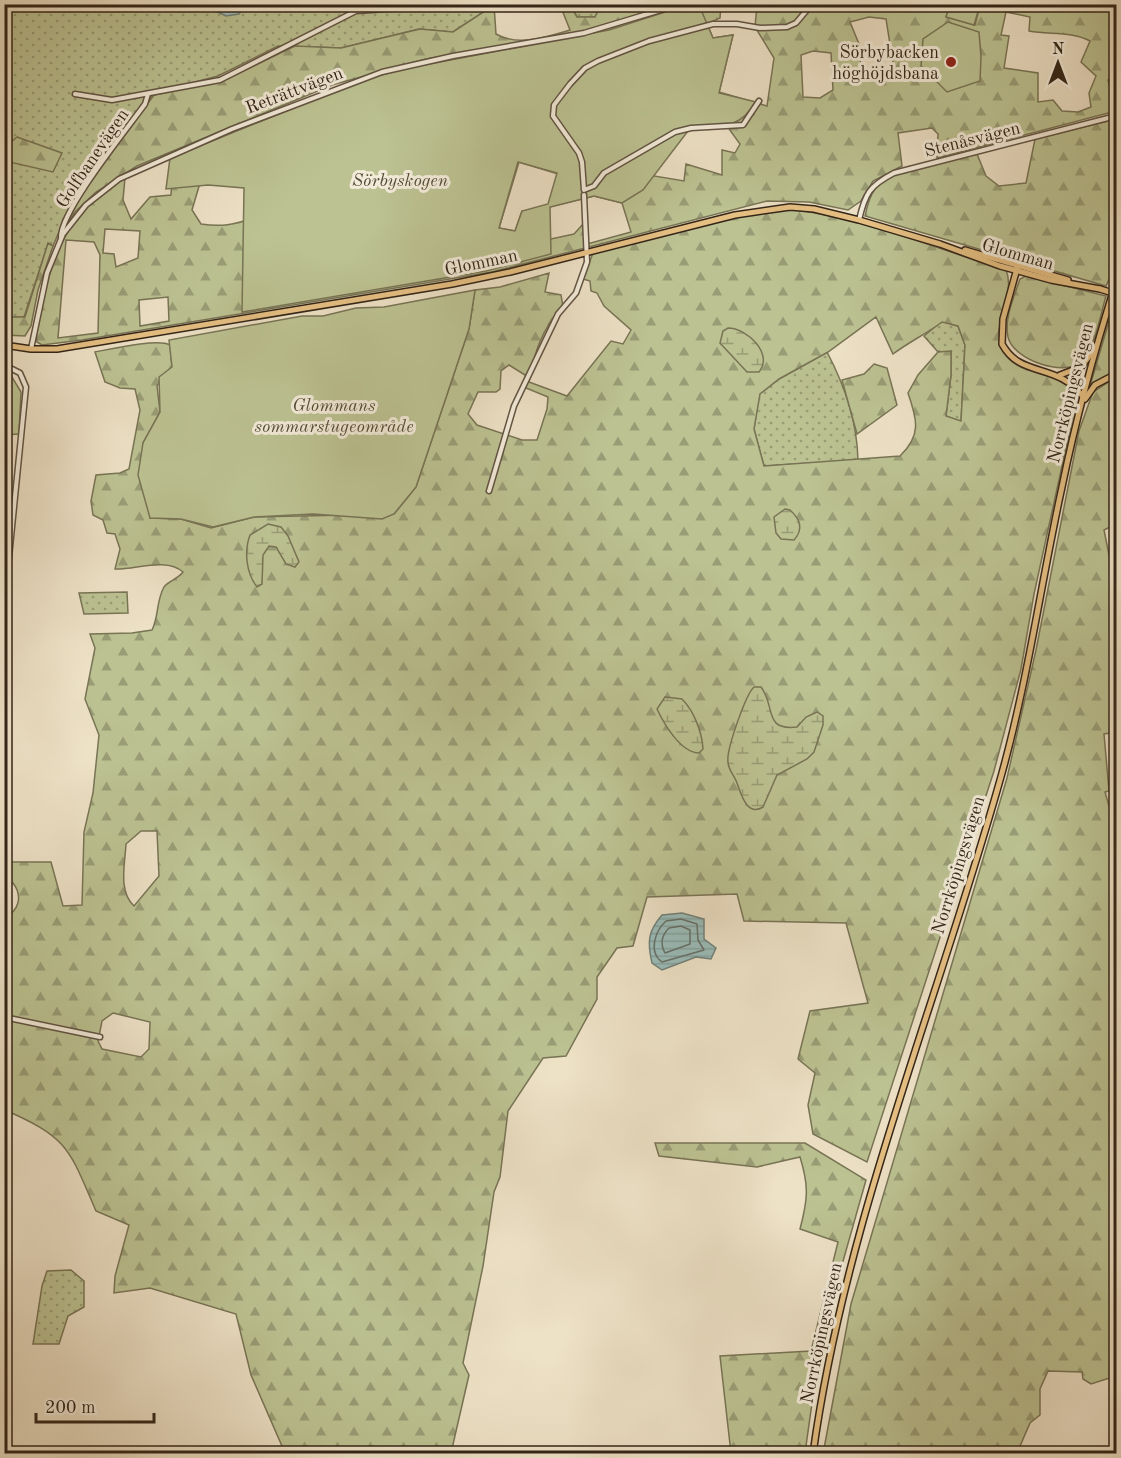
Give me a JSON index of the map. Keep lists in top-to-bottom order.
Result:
{
  "streets": {
    "main road": ["Glomman", "Norrköpingsvägen"],
    "street": ["Reträttvägen", "Stenåsvägen", "Golfbanevägen"]
  },
  "crossings": [
    ["Reträttvägen", "Golfbanevägen"],
    ["Reträttvägen", "Glomman"],
    ["Stenåsvägen", "Glomman"]
  ],
  "parks": ["Sörbyskogen", "Glommans sommarstugeområde"],
  "places": ["Sörbybacken höghöjdsbana"],
  "scale_bar": "200 m",
  "north": "top"
}
